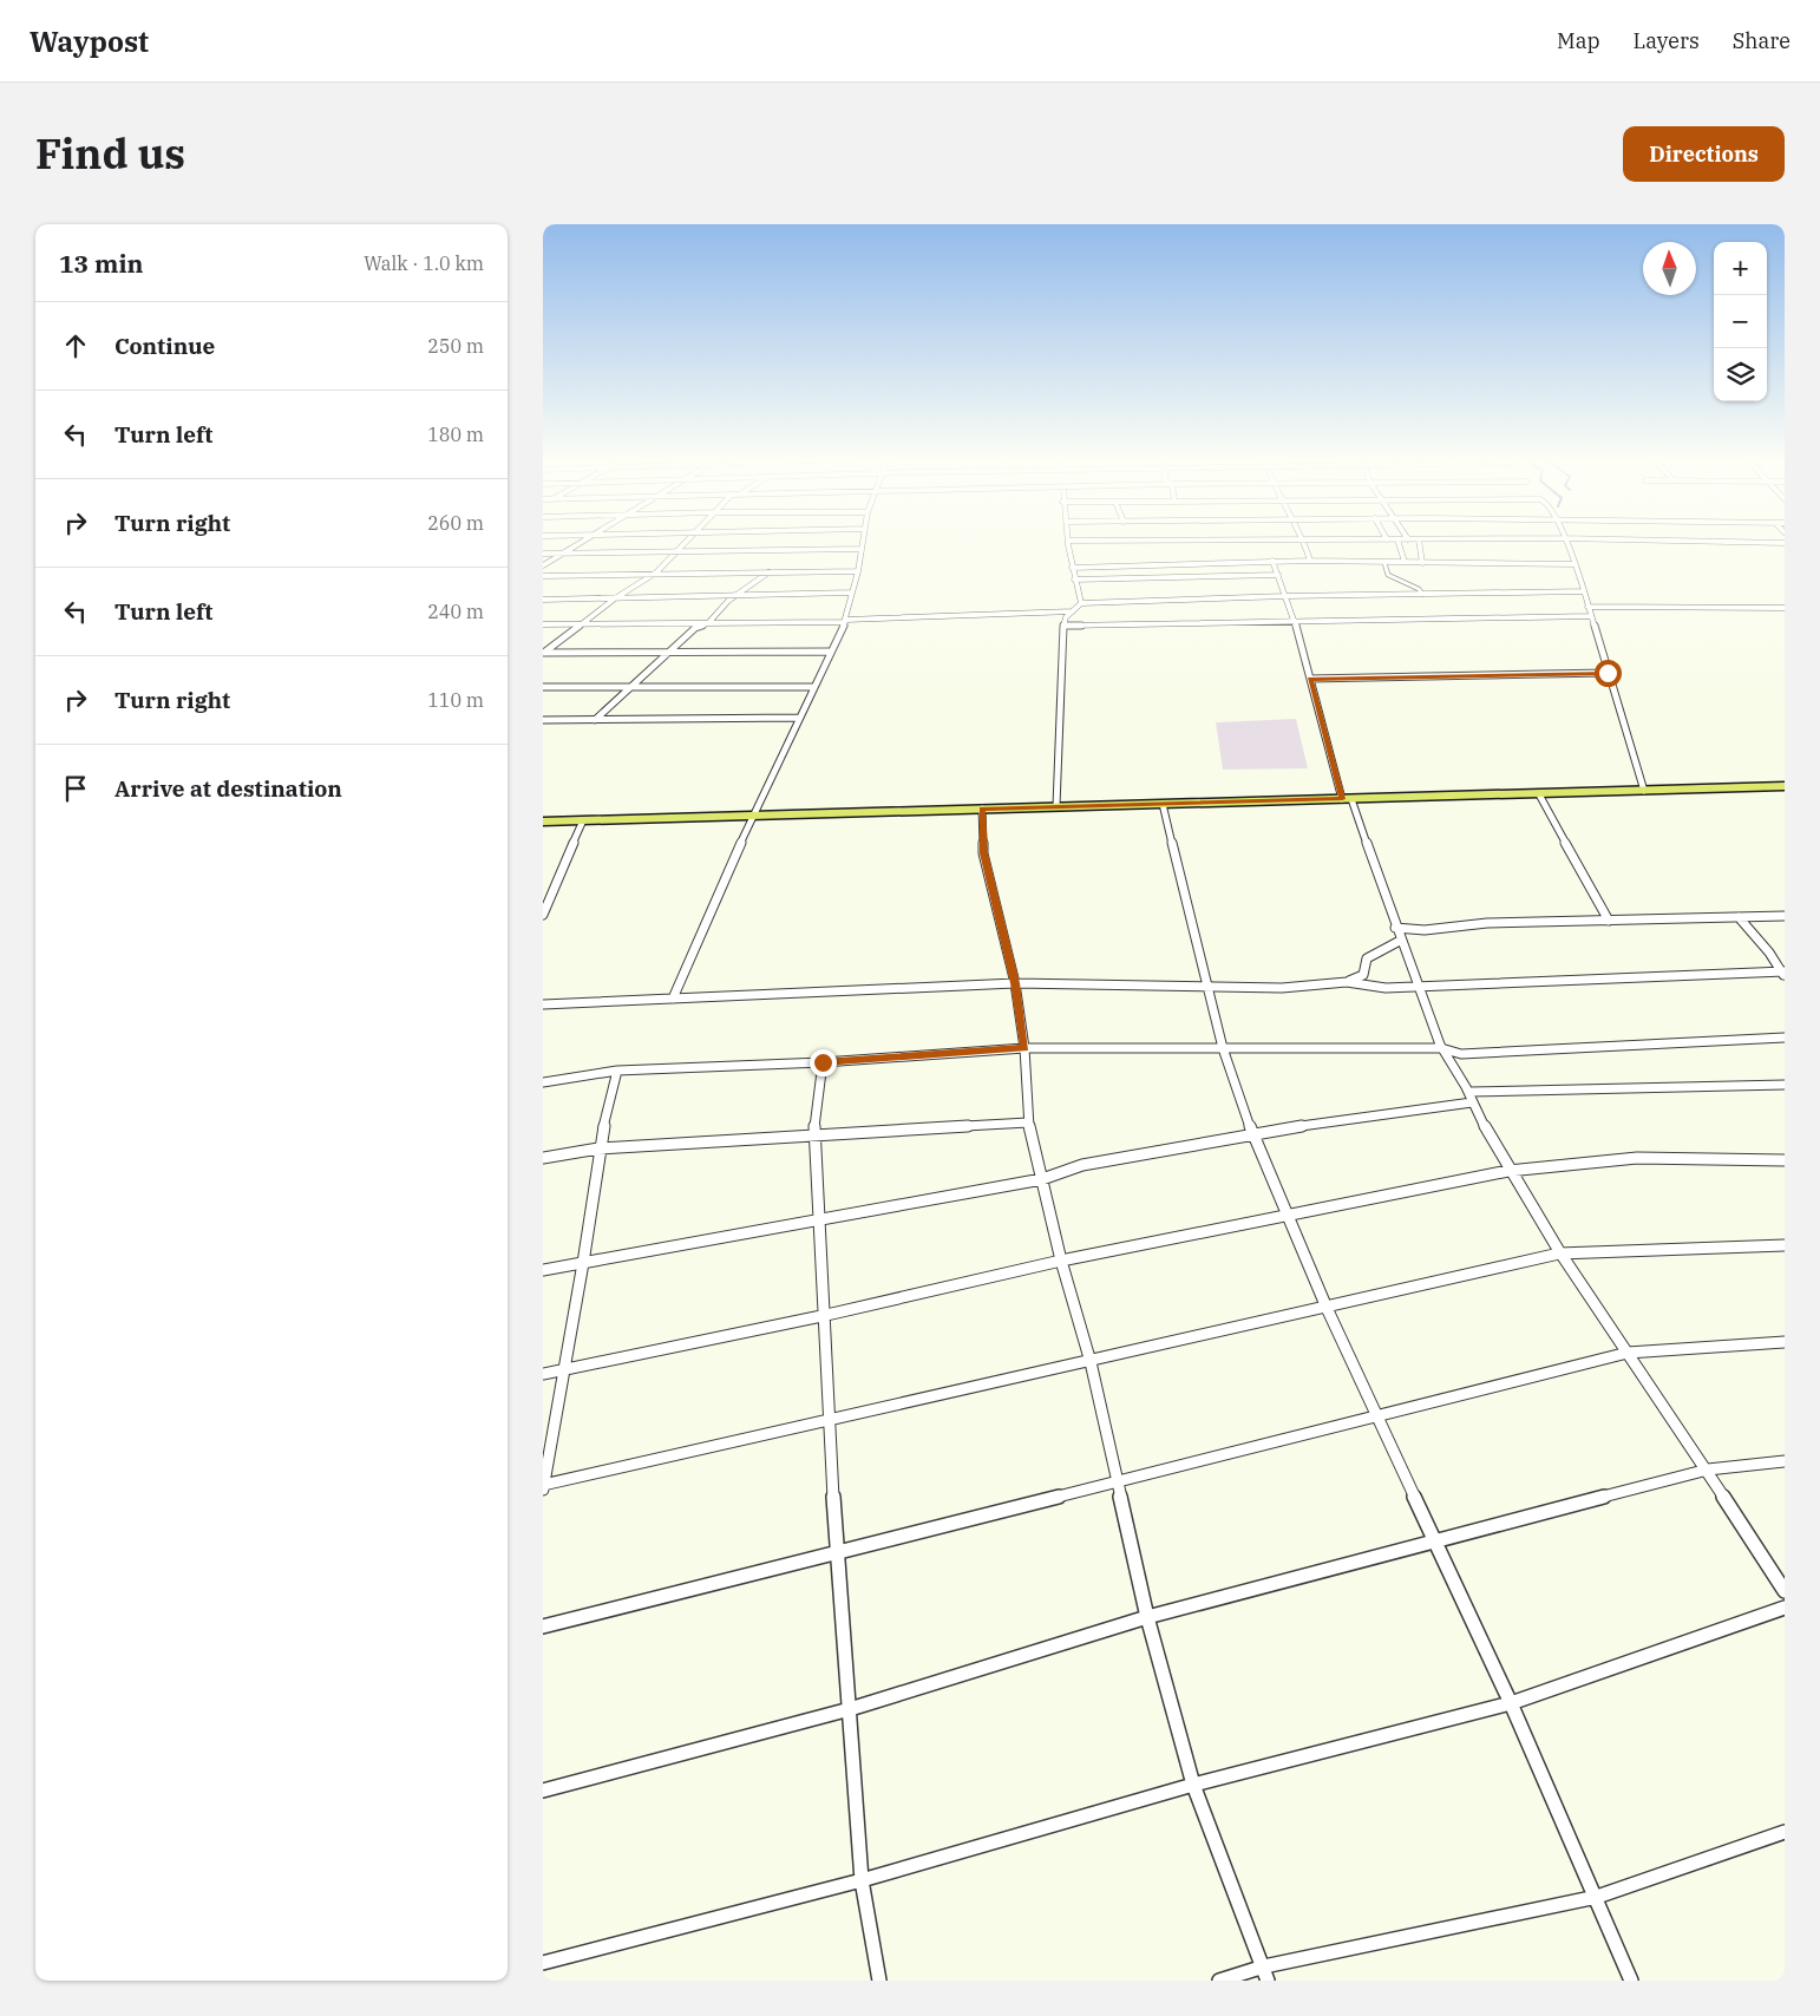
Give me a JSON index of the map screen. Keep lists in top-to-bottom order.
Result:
{
  "north": "top",
  "page": {
    "header": "Waypost",
    "nav": ["Map", "Layers", "Share"],
    "title": "Find us",
    "buttons": "Directions",
    "heading": ["13 min", "Walk · 1.0 km"],
    "map_buttons": ["+", "−"],
    "list": [
      ["Continue", "250 m"],
      ["Turn left", "180 m"],
      ["Turn right", "260 m"],
      ["Turn left", "240 m"],
      ["Turn right", "110 m"],
      "Arrive at destination"
    ]
  }
}
